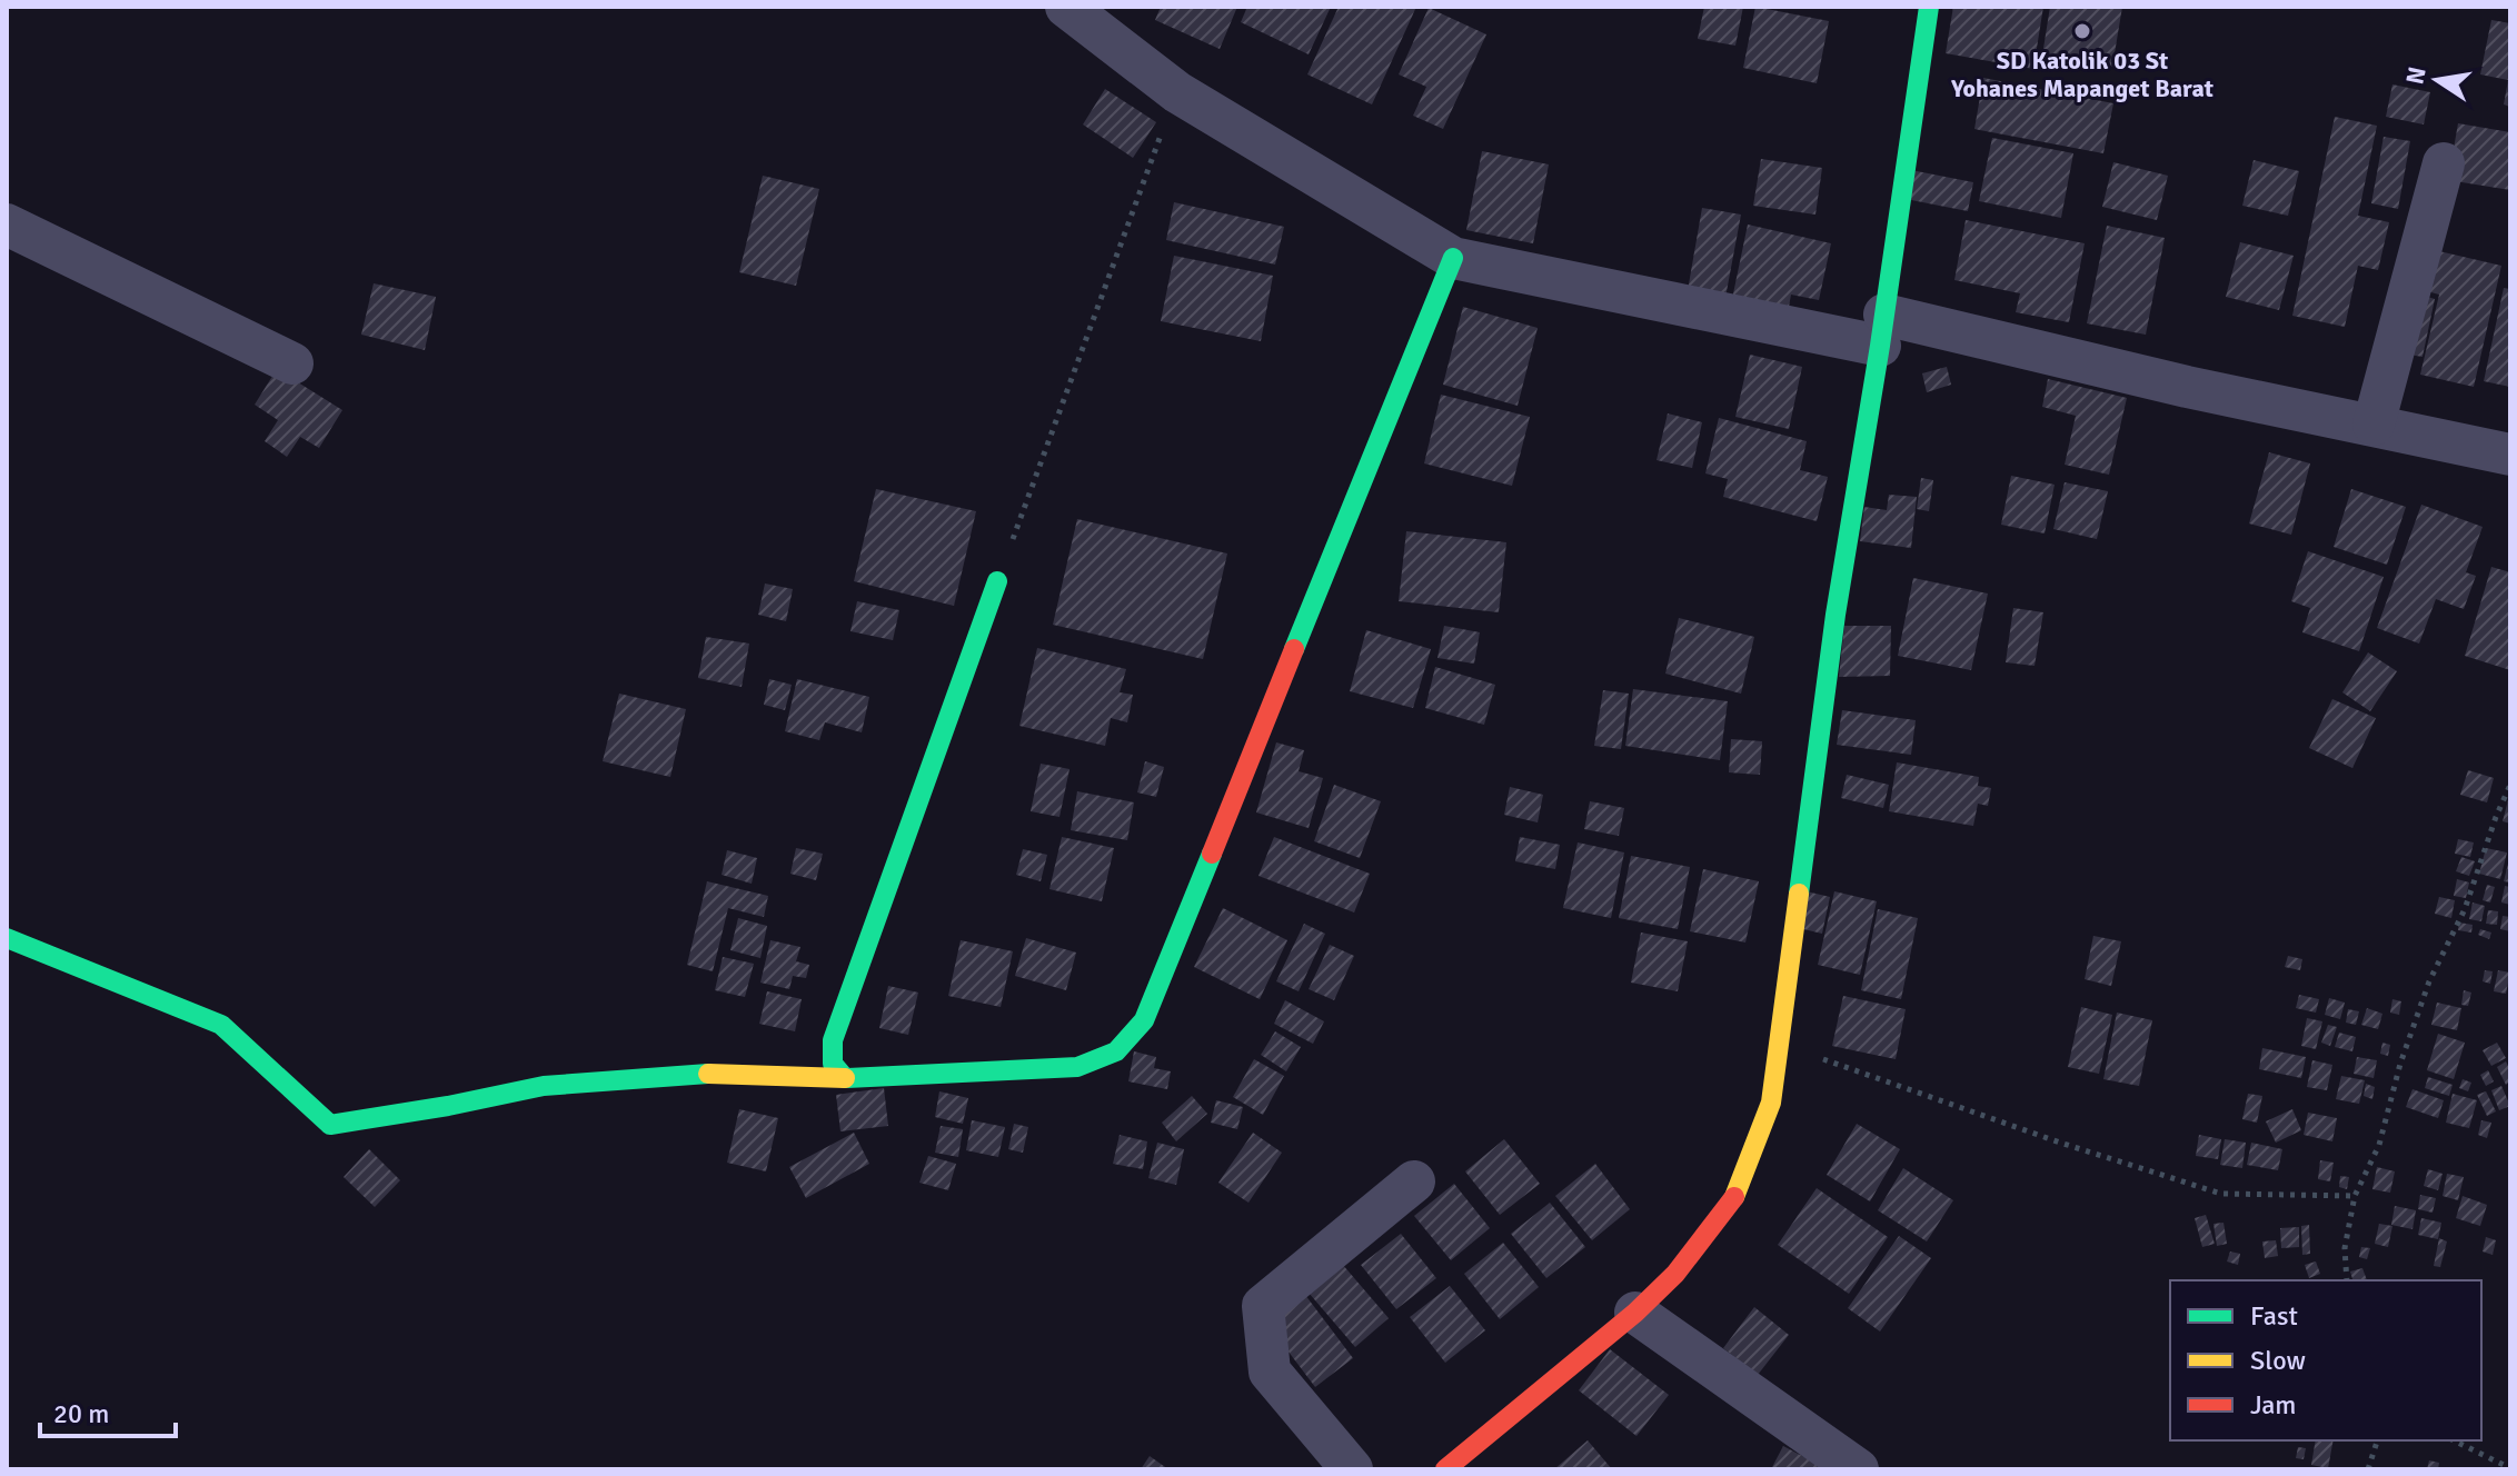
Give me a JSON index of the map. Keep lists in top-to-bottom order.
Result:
{
  "places": ["SD Katolik 03 St Yohanes Mapanget Barat"],
  "legend": ["Fast", "Slow", "Jam"],
  "scale_bar": "20 m",
  "north": "left"
}
